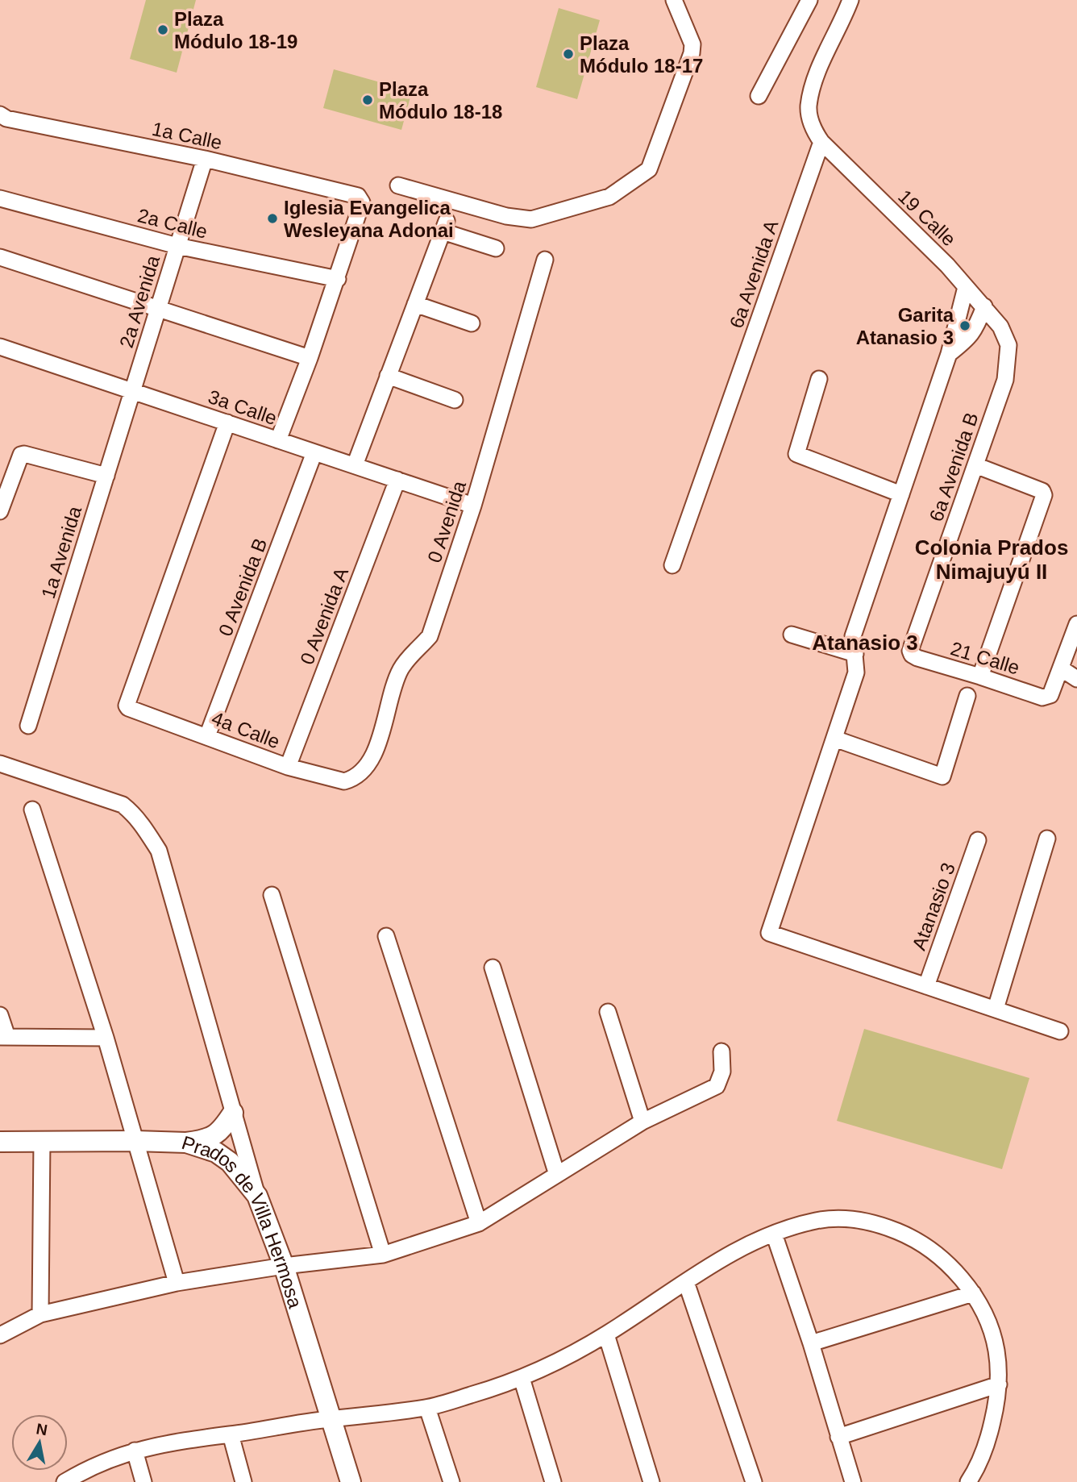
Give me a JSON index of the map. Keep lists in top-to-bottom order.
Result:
{
  "streets": {
    "main road": ["Prados de Villa Hermosa"],
    "street": [
      "1a Calle",
      "19 Calle",
      "2a Calle",
      "6a Avenida A",
      "2a Avenida",
      "3a Calle",
      "6a Avenida B",
      "0 Avenida",
      "1a Avenida",
      "0 Avenida B",
      "0 Avenida A",
      "21 Calle",
      "4a Calle",
      "Atanasio 3"
    ]
  },
  "crossings": [
    ["1a Calle", "2a Calle"],
    ["1a Calle", "2a Avenida"],
    ["19 Calle", "6a Avenida A"],
    ["19 Calle", "6a Avenida B"],
    ["2a Calle", "2a Avenida"],
    ["2a Avenida", "3a Calle"],
    ["2a Avenida", "1a Avenida"],
    ["3a Calle", "0 Avenida"],
    ["3a Calle", "1a Avenida"],
    ["3a Calle", "0 Avenida B"],
    ["3a Calle", "0 Avenida A"],
    ["3a Calle", "4a Calle"],
    ["6a Avenida B", "21 Calle"],
    ["0 Avenida", "4a Calle"],
    ["0 Avenida B", "4a Calle"],
    ["0 Avenida A", "4a Calle"]
  ],
  "districts": ["Colonia Prados Nimajuyú II", "Atanasio 3"],
  "places": [
    "Plaza Módulo 18-19",
    "Plaza Módulo 18-17",
    "Plaza Módulo 18-18",
    "Iglesia Evangelica Wesleyana Adonai",
    "Garita Atanasio 3"
  ],
  "north": "top"
}
